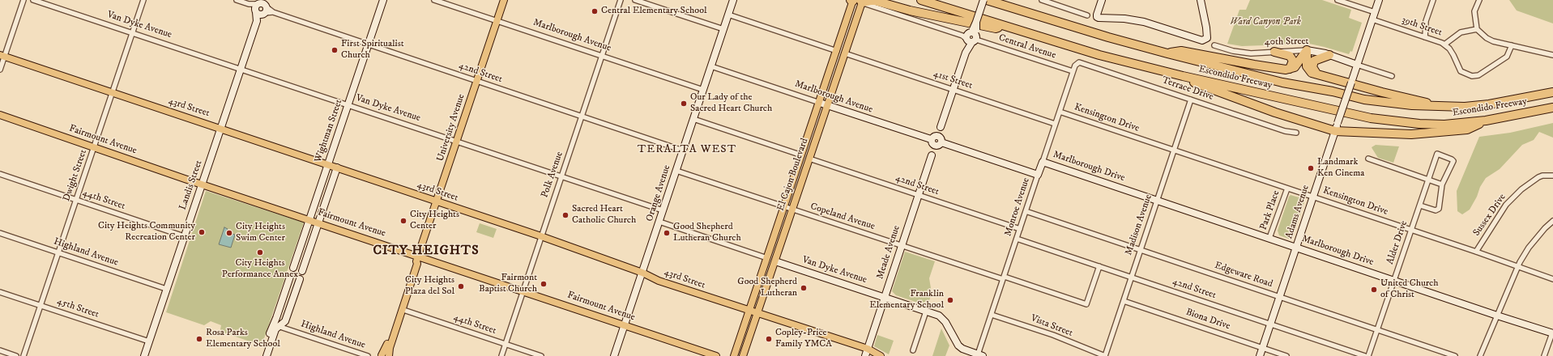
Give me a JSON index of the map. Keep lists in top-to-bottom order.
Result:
{
  "streets": {
    "highway": ["Escondido Freeway"],
    "main road": [
      "Van Dyke Avenue",
      "Marlborough Avenue",
      "40th Street",
      "43rd Street",
      "University Avenue",
      "Wightman Street",
      "Fairmount Avenue",
      "Marlborough Drive",
      "El Cajon Boulevard",
      "Landis Street",
      "Orange Avenue",
      "Monroe Avenue",
      "Adams Avenue",
      "Meade Avenue"
    ],
    "street": [
      "39th Street",
      "Central Avenue",
      "42nd Street",
      "41st Street",
      "Terrace Drive",
      "Kensington Drive",
      "Polk Avenue",
      "Dwight Street",
      "44th Street",
      "Park Place",
      "Sussex Drive",
      "Copeland Avenue",
      "Madison Avenue",
      "Alder Drive",
      "Highland Avenue",
      "Edgeware Road",
      "45th Street",
      "Biona Drive",
      "Vista Street"
    ]
  },
  "crossings": [
    ["Van Dyke Avenue", "University Avenue"],
    ["Van Dyke Avenue", "Wightman Street"],
    ["Van Dyke Avenue", "Polk Avenue"],
    ["Van Dyke Avenue", "El Cajon Boulevard"],
    ["Van Dyke Avenue", "Dwight Street"],
    ["Van Dyke Avenue", "Landis Street"],
    ["Van Dyke Avenue", "Orange Avenue"],
    ["Van Dyke Avenue", "Monroe Avenue"],
    ["Van Dyke Avenue", "Meade Avenue"],
    ["39th Street", "Adams Avenue"],
    ["Marlborough Avenue", "University Avenue"],
    ["Marlborough Avenue", "Polk Avenue"],
    ["Marlborough Avenue", "El Cajon Boulevard"],
    ["Marlborough Avenue", "Orange Avenue"],
    ["Marlborough Avenue", "Monroe Avenue"],
    ["Marlborough Avenue", "Meade Avenue"],
    ["40th Street", "Adams Avenue"],
    ["Central Avenue", "El Cajon Boulevard"],
    ["Central Avenue", "Monroe Avenue"],
    ["Central Avenue", "Meade Avenue"],
    ["42nd Street", "University Avenue"],
    ["42nd Street", "Wightman Street"],
    ["42nd Street", "Polk Avenue"],
    ["42nd Street", "El Cajon Boulevard"],
    ["42nd Street", "Landis Street"],
    ["42nd Street", "Orange Avenue"],
    ["42nd Street", "Monroe Avenue"],
    ["42nd Street", "Adams Avenue"],
    ["42nd Street", "Copeland Avenue"],
    ["42nd Street", "Madison Avenue"],
    ["42nd Street", "Meade Avenue"],
    ["41st Street", "El Cajon Boulevard"],
    ["41st Street", "Monroe Avenue"],
    ["41st Street", "Meade Avenue"],
    ["Terrace Drive", "Monroe Avenue"],
    ["Terrace Drive", "Madison Avenue"],
    ["43rd Street", "University Avenue"],
    ["43rd Street", "Wightman Street"],
    ["43rd Street", "Polk Avenue"],
    ["43rd Street", "El Cajon Boulevard"],
    ["43rd Street", "Dwight Street"],
    ["43rd Street", "Landis Street"],
    ["43rd Street", "Orange Avenue"],
    ["43rd Street", "Meade Avenue"],
    ["Kensington Drive", "Monroe Avenue"],
    ["Kensington Drive", "Park Place"],
    ["Kensington Drive", "Adams Avenue"],
    ["Kensington Drive", "Sussex Drive"],
    ["Kensington Drive", "Madison Avenue"],
    ["Kensington Drive", "Alder Drive"],
    ["University Avenue", "Fairmount Avenue"],
    ["University Avenue", "44th Street"],
    ["Wightman Street", "Fairmount Avenue"],
    ["Wightman Street", "Highland Avenue"],
    ["Fairmount Avenue", "Polk Avenue"],
    ["Fairmount Avenue", "Dwight Street"],
    ["Fairmount Avenue", "Landis Street"],
    ["Fairmount Avenue", "Orange Avenue"],
    ["Marlborough Drive", "Monroe Avenue"],
    ["Marlborough Drive", "Park Place"],
    ["Marlborough Drive", "Adams Avenue"],
    ["Marlborough Drive", "Madison Avenue"],
    ["Marlborough Drive", "Alder Drive"],
    ["Polk Avenue", "44th Street"],
    ["El Cajon Boulevard", "Copeland Avenue"],
    ["Dwight Street", "44th Street"],
    ["Dwight Street", "Highland Avenue"],
    ["Dwight Street", "45th Street"],
    ["Landis Street", "44th Street"],
    ["Landis Street", "Highland Avenue"],
    ["Landis Street", "45th Street"],
    ["Orange Avenue", "Copeland Avenue"],
    ["Monroe Avenue", "Copeland Avenue"],
    ["Monroe Avenue", "Edgeware Road"],
    ["Monroe Avenue", "Vista Street"],
    ["Adams Avenue", "Edgeware Road"],
    ["Adams Avenue", "Biona Drive"],
    ["Copeland Avenue", "Meade Avenue"],
    ["Madison Avenue", "Edgeware Road"],
    ["Madison Avenue", "Biona Drive"],
    ["Madison Avenue", "Vista Street"],
    ["Alder Drive", "Edgeware Road"]
  ],
  "districts": ["TERALTA WEST", "CITY HEIGHTS"],
  "parks": ["Ward Canyon Park"],
  "places": [
    "Central Elementary School",
    "First Spiritualist Church",
    "Our Lady of the Sacred Heart Church",
    "Landmark Ken Cinema",
    "Sacred Heart Catholic Church",
    "City Heights Center",
    "City Heights Community Recreation Center",
    "City Heights Swim Center",
    "Good Shepherd Lutheran Church",
    "City Heights Performance Annex",
    "Fairmont Baptist Church",
    "City Heights Plaza del Sol",
    "Good Shepherd Lutheran",
    "United Church of Christ",
    "Franklin Elementary School",
    "Rosa Parks Elementary School",
    "Copley-Price Family YMCA"
  ]
}
